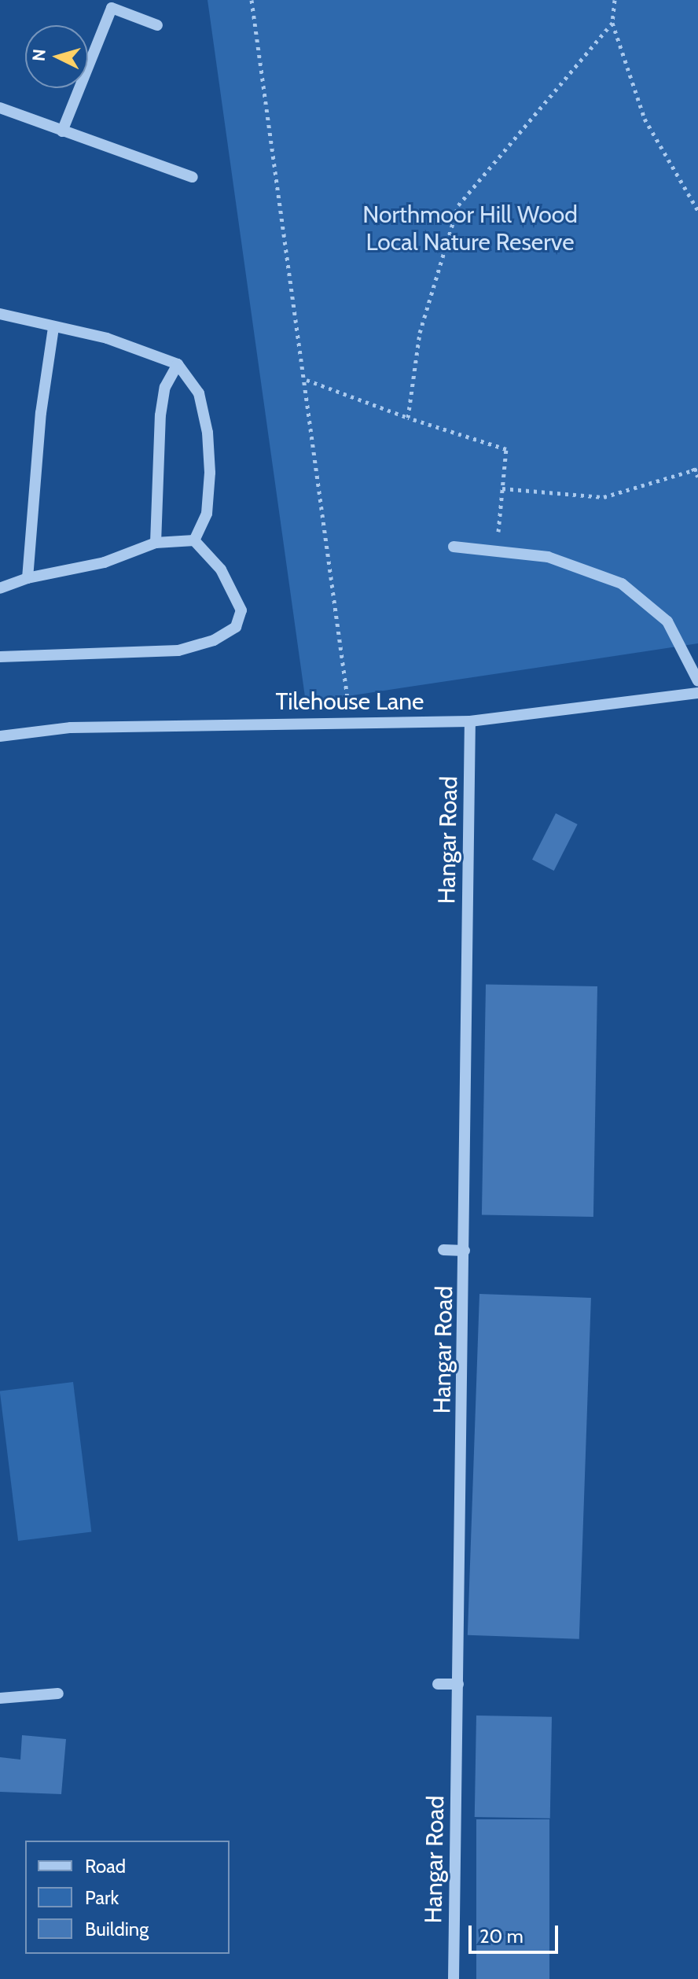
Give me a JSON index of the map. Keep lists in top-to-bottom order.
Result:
{
  "streets": {
    "street": ["Tilehouse Lane", "Hangar Road"]
  },
  "crossings": [
    ["Tilehouse Lane", "Hangar Road"]
  ],
  "parks": ["Northmoor Hill Wood Local Nature Reserve"],
  "legend": ["Road", "Park", "Building"],
  "scale_bar": "20 m",
  "north": "left"
}
